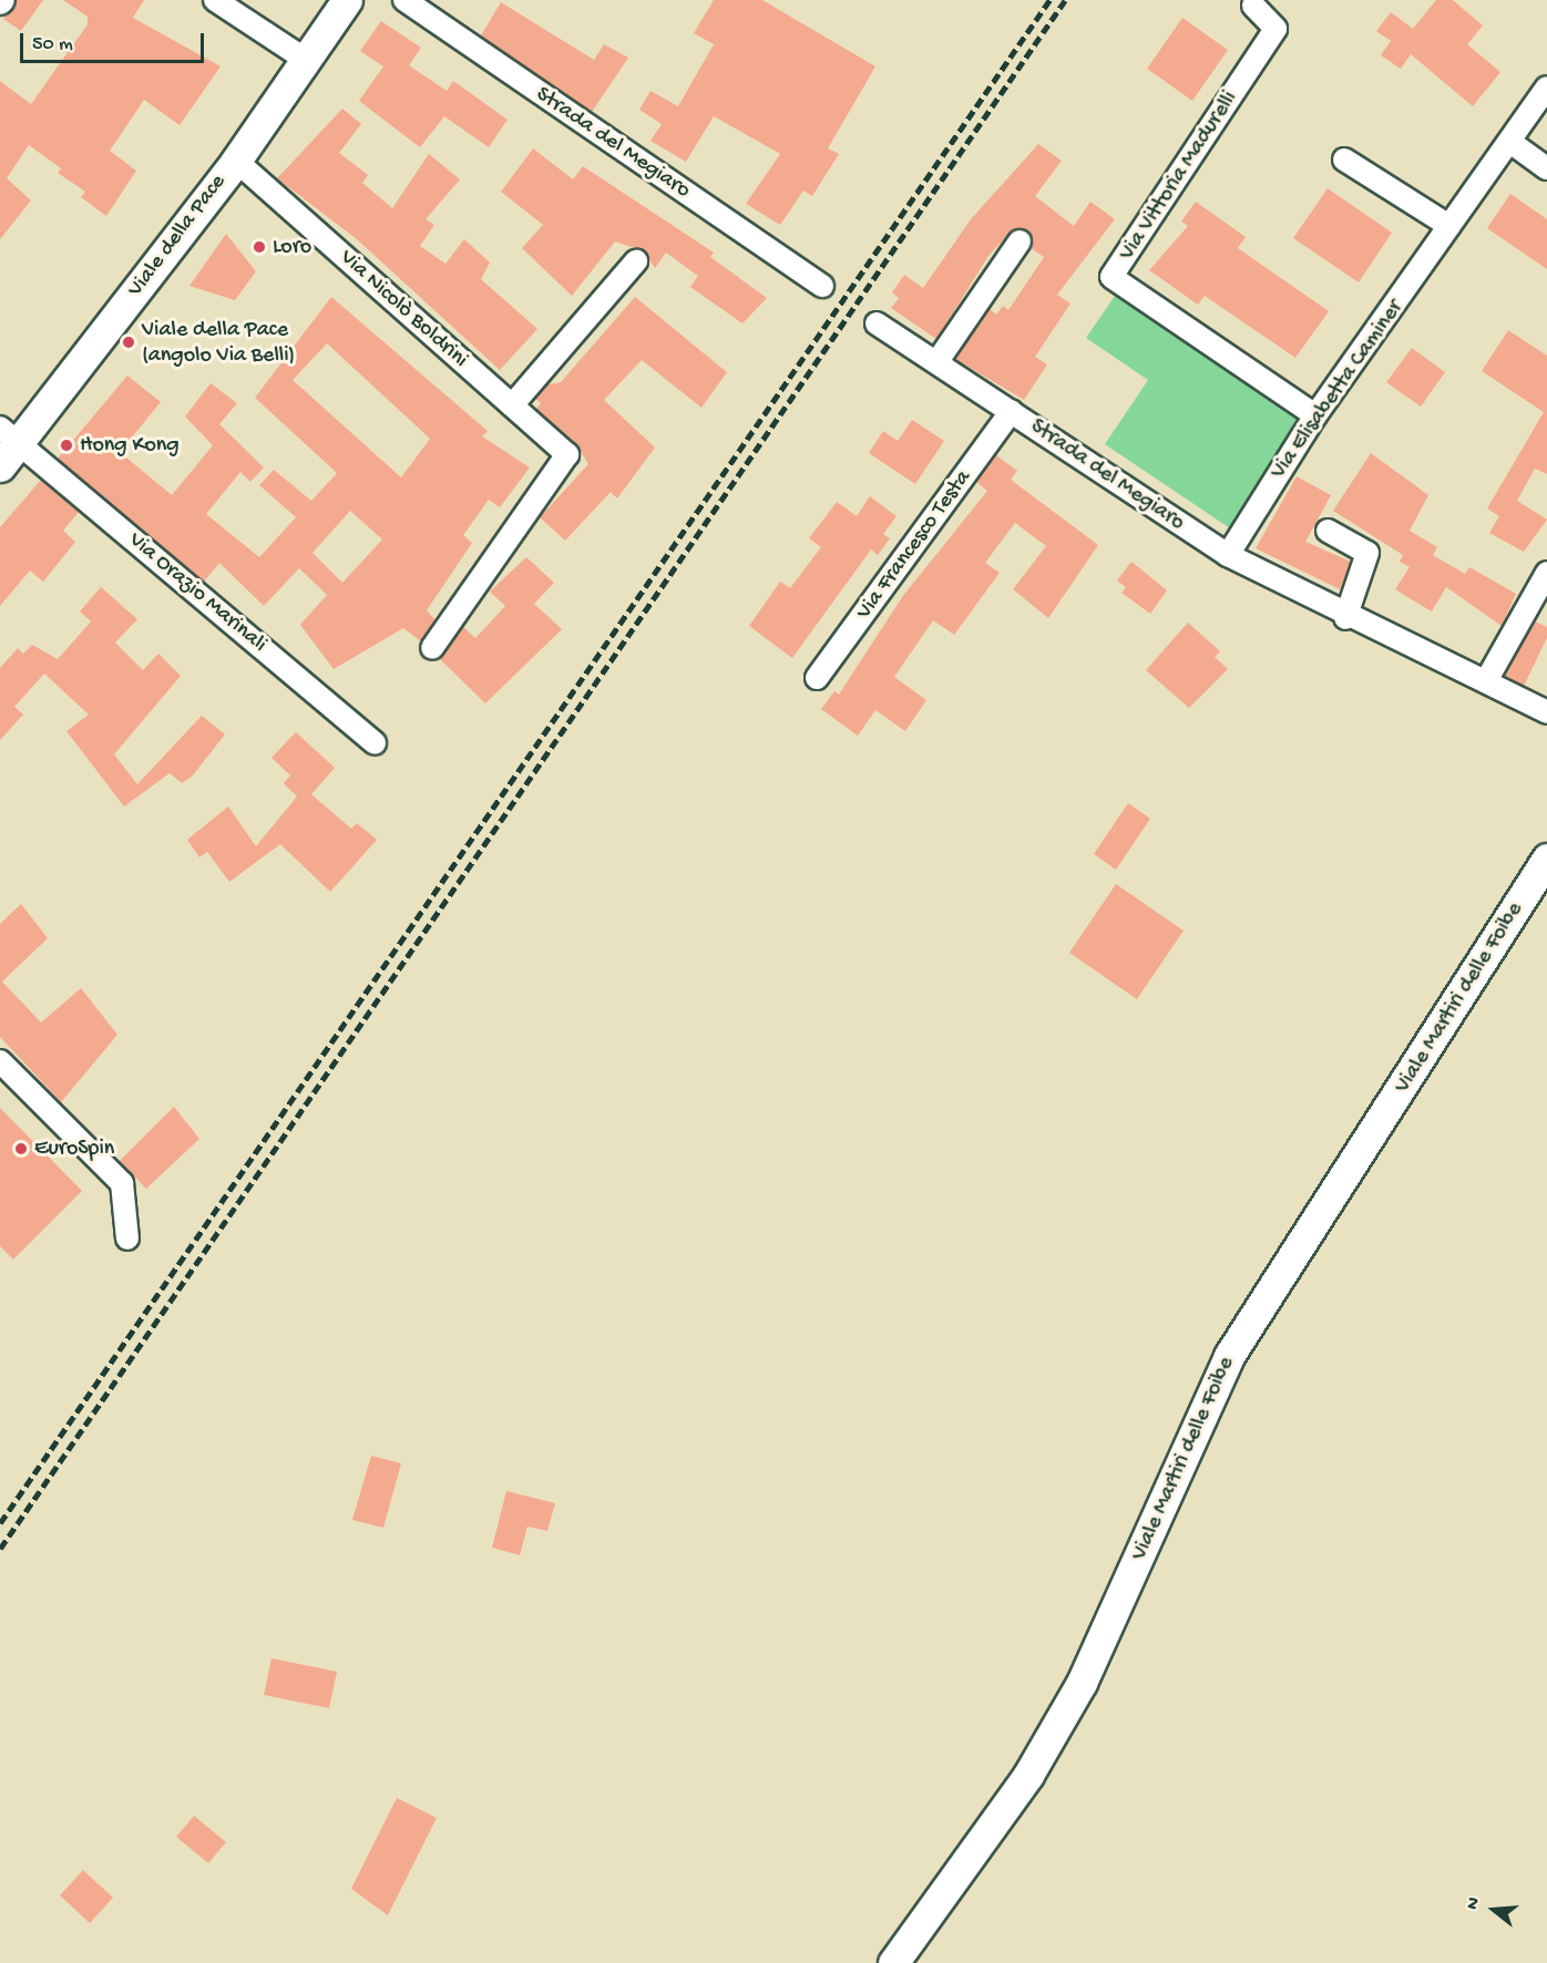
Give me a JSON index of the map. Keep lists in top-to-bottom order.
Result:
{
  "streets": {
    "street": [
      "Strada del Megiaro",
      "Via Vittoria Madurelli",
      "Viale della Pace",
      "Via Nicolò Boldrini",
      "Via Elisabetta Caminer",
      "Via Francesco Testa",
      "Via Orazio Marinali",
      "Viale Martiri delle Foibe"
    ]
  },
  "crossings": [
    ["Strada del Megiaro", "Via Elisabetta Caminer"],
    ["Strada del Megiaro", "Via Francesco Testa"],
    ["Via Vittoria Madurelli", "Via Elisabetta Caminer"],
    ["Viale della Pace", "Via Nicolò Boldrini"],
    ["Viale della Pace", "Via Orazio Marinali"]
  ],
  "places": [
    "Loro",
    "Viale della Pace (angolo Via Belli)",
    "Hong Kong",
    "EuroSpin"
  ],
  "scale_bar": "50 m",
  "north": "left"
}
